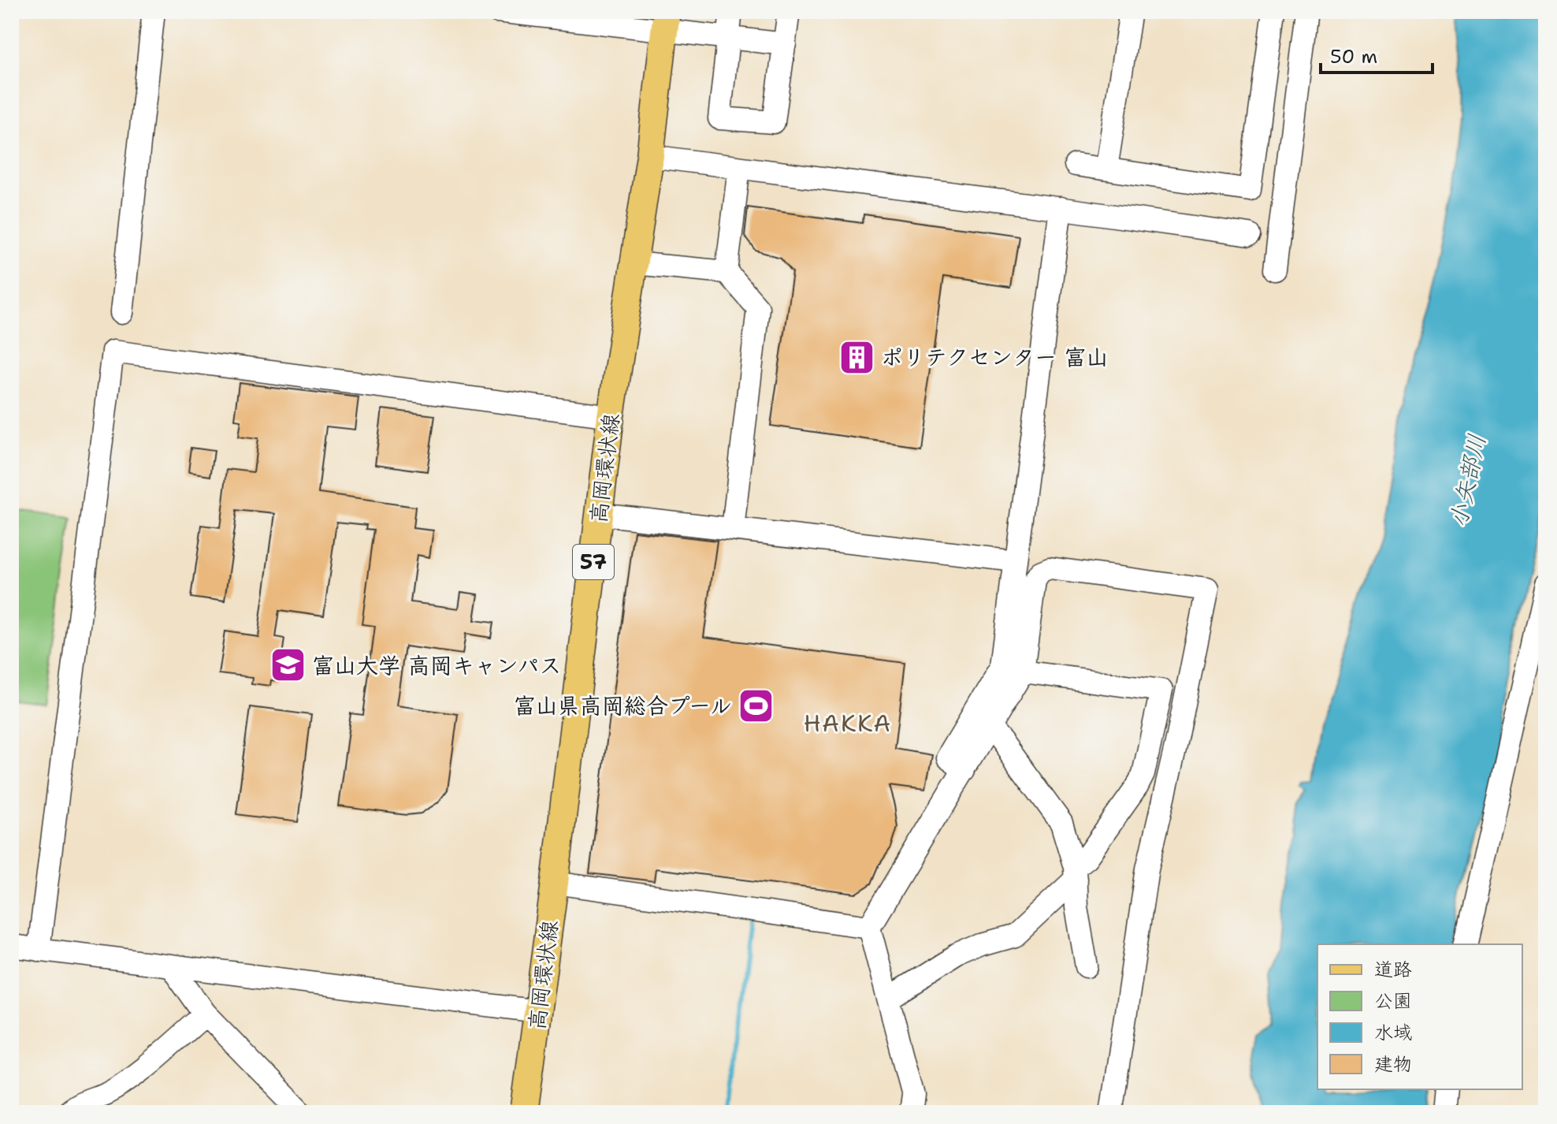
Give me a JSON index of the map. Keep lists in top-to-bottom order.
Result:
{
  "streets": {
    "main road": ["高岡環状線", "57"]
  },
  "districts": ["HAKKA"],
  "water": ["小矢部川"],
  "places": {
    "building": ["ポリテクセンター 富山"],
    "school or university": ["富山大学 高岡キャンパス"],
    "sports": ["富山県高岡総合プール"]
  },
  "legend": [
    "道路",
    "公園",
    "水域",
    "建物"
  ],
  "scale_bar": "50 m"
}
